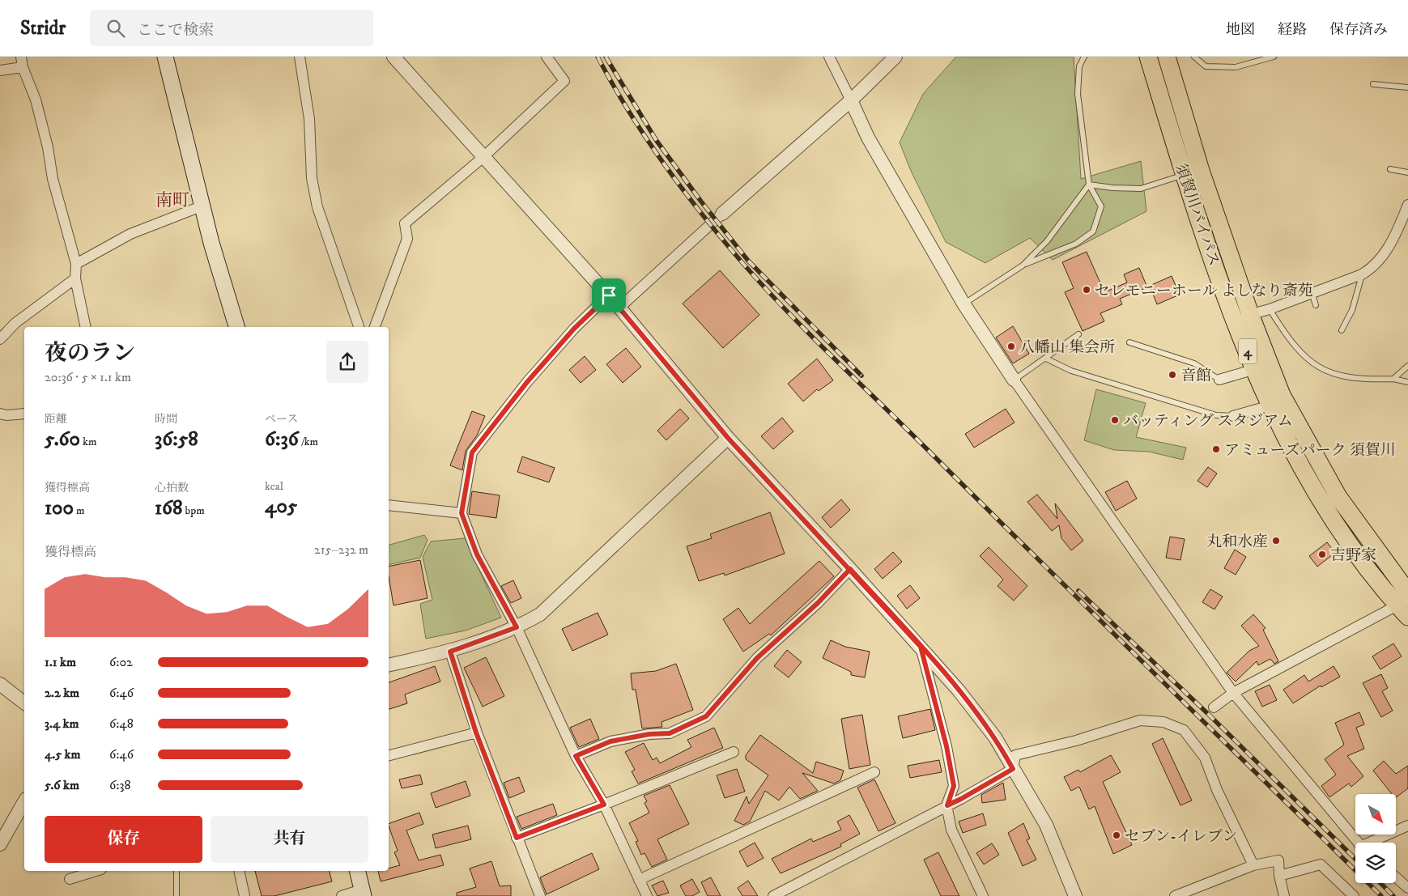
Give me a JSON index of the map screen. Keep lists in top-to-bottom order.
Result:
{
  "streets": {
    "highway": ["須賀川バイパス", "4"]
  },
  "districts": ["南町"],
  "places": [
    "セレモニーホール よしなり斎苑",
    "八幡山 集会所",
    "音館",
    "バッティング スタジアム",
    "アミューズパーク 須賀川",
    "丸和水産",
    "吉野家",
    "セブン-イレブン"
  ],
  "north": "bottom right",
  "page": {
    "header": "Stridr",
    "search": "ここで検索",
    "nav": ["地図", "経路", "保存済み"],
    "heading": ["夜のラン", "20:36 · 5 × 1.1 km"],
    "stats": [
      ["距離", "5.60 km"],
      ["時間", "36:58"],
      ["ペース", "6:36 /km"],
      ["獲得標高", "100 m"],
      ["心拍数", "168 bpm"],
      ["kcal", "405"]
    ],
    "chart": ["獲得標高", "215–232 m"],
    "list": [
      {
        "name": "1.1 km",
        "note": "6:02"
      },
      {
        "name": "2.2 km",
        "note": "6:46"
      },
      {
        "name": "3.4 km",
        "note": "6:48"
      },
      {
        "name": "4.5 km",
        "note": "6:46"
      },
      {
        "name": "5.6 km",
        "note": "6:38"
      }
    ],
    "buttons": ["保存", "共有"]
  }
}
